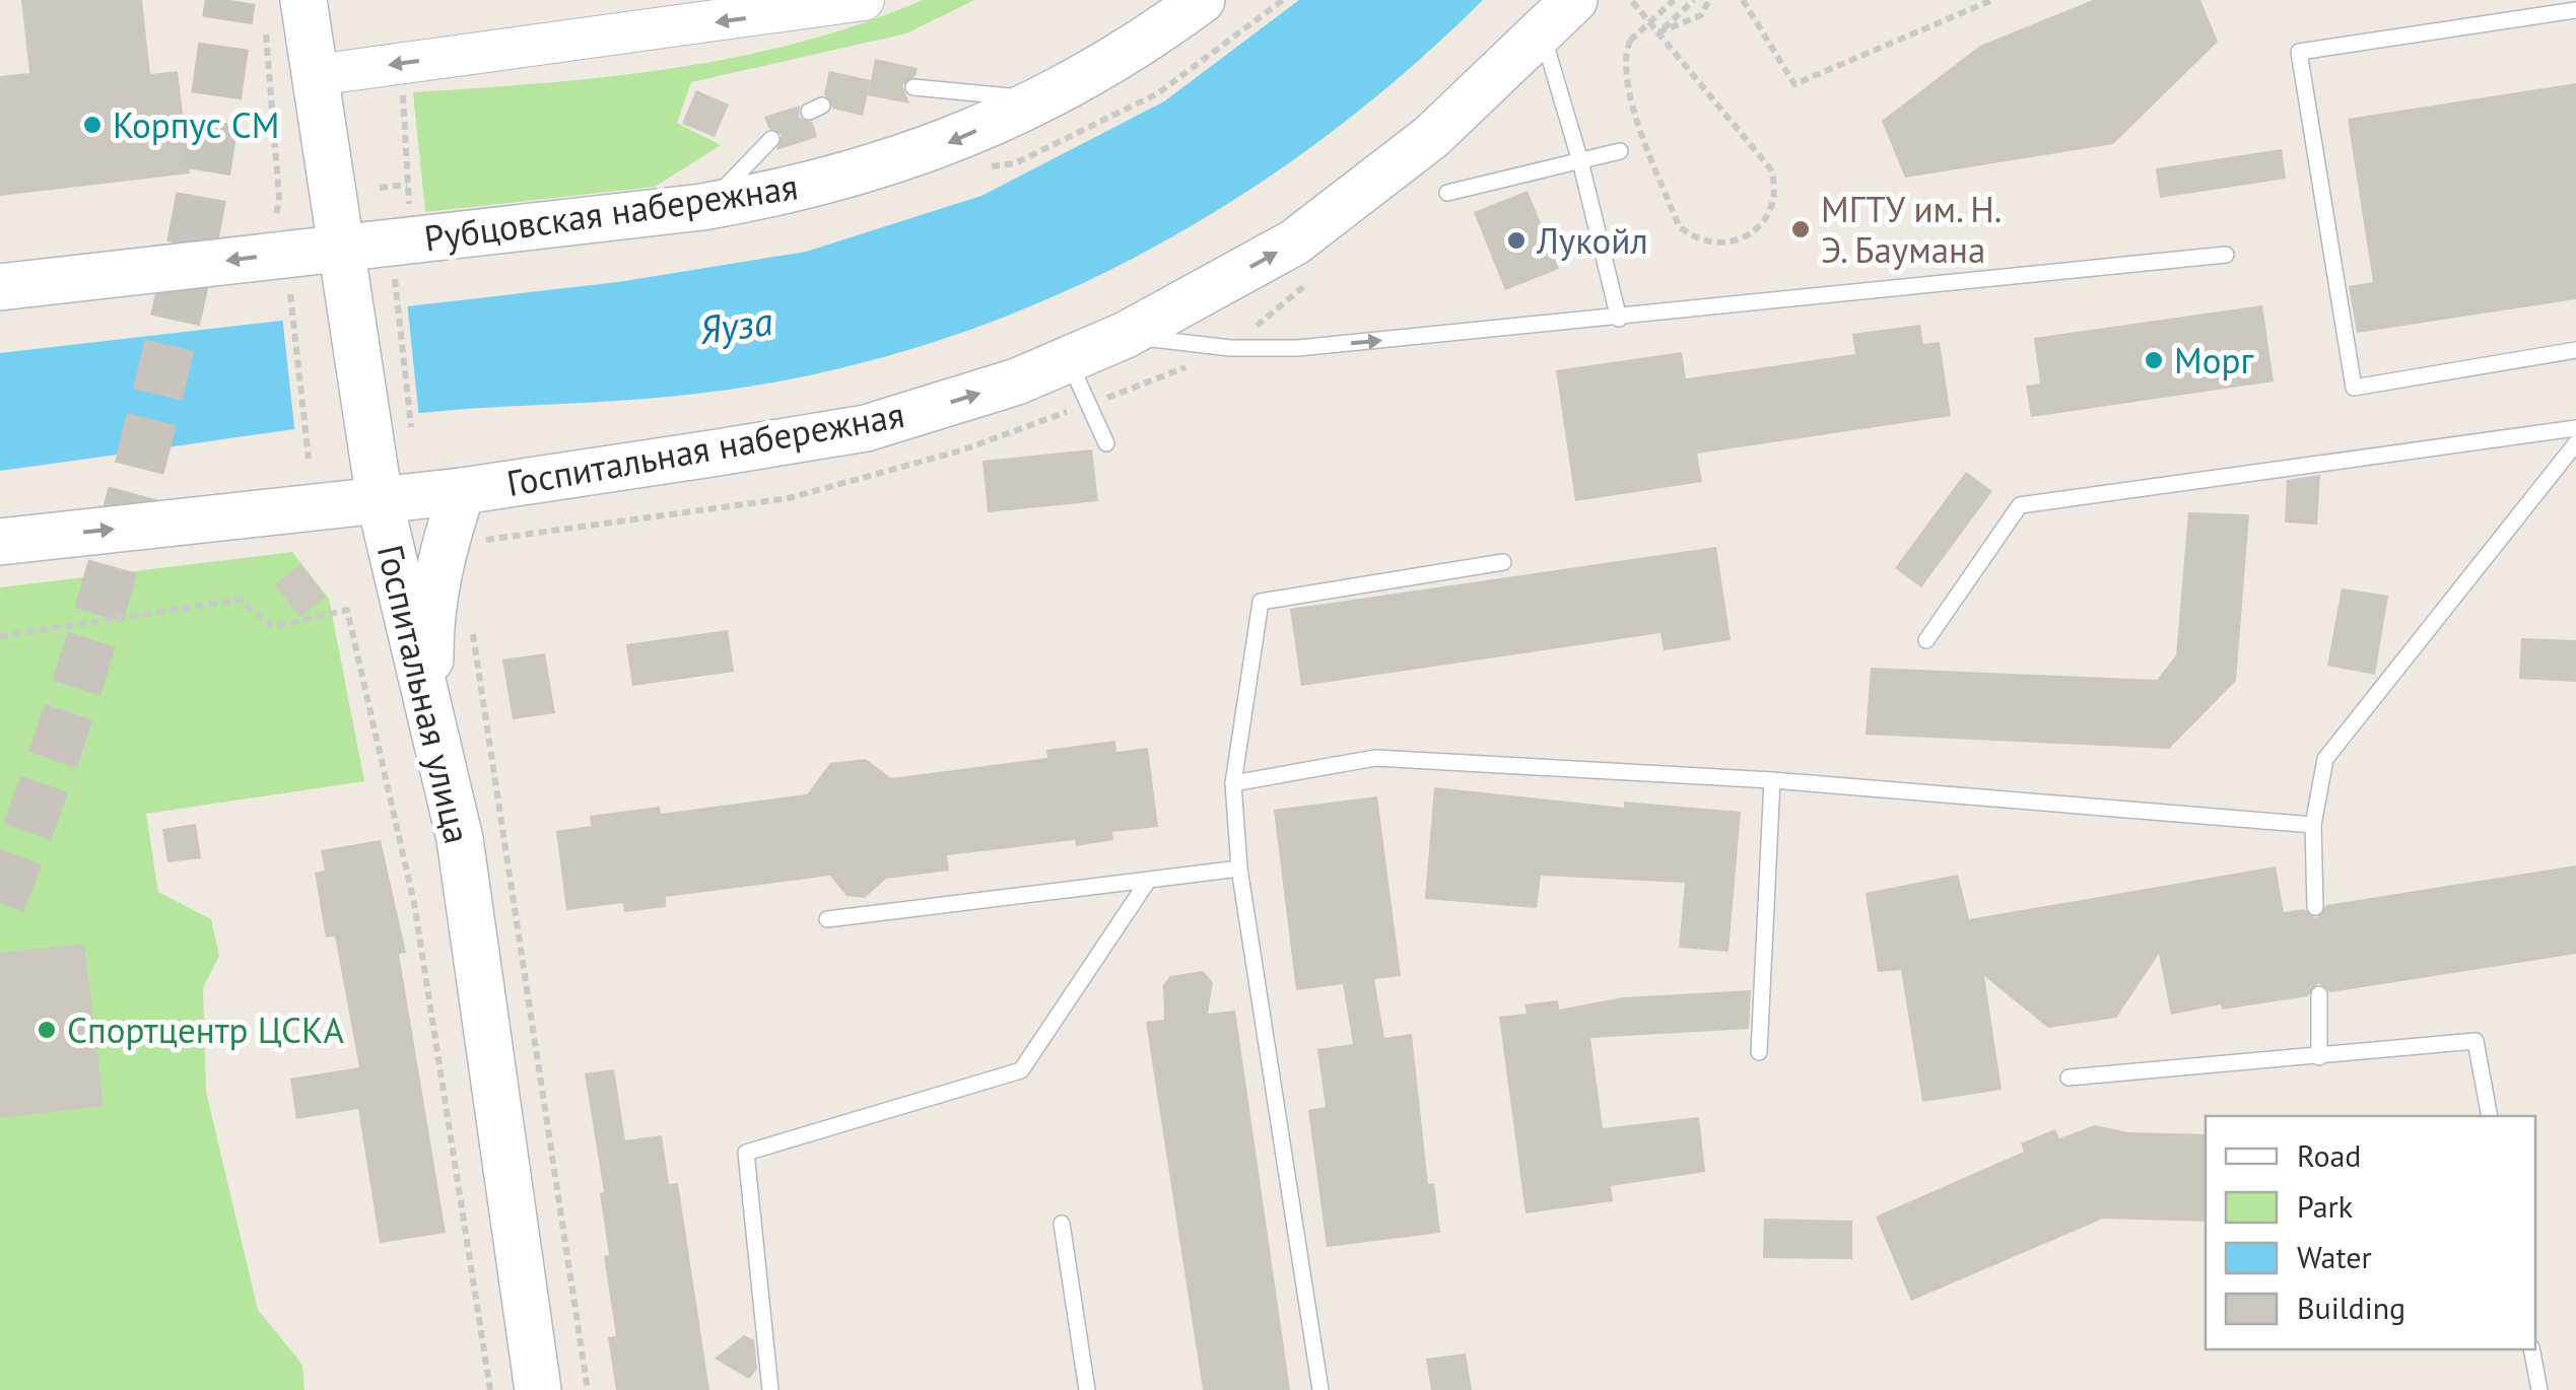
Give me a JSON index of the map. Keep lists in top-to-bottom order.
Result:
{
  "streets": {
    "main road": ["Рубцовская набережная", "Госпитальная набережная", "Госпитальная улица"]
  },
  "crossings": [
    ["Рубцовская набережная", "Госпитальная улица"],
    ["Госпитальная набережная", "Госпитальная улица"]
  ],
  "one_way": ["Рубцовская набережная", "Госпитальная набережная"],
  "water": ["Яуза"],
  "places": [
    "Корпус СМ",
    "МГТУ им. Н. Э. Баумана",
    "Лукойл",
    "Морг",
    "Спортцентр ЦСКА"
  ],
  "legend": [
    "Road",
    "Park",
    "Water",
    "Building"
  ]
}
